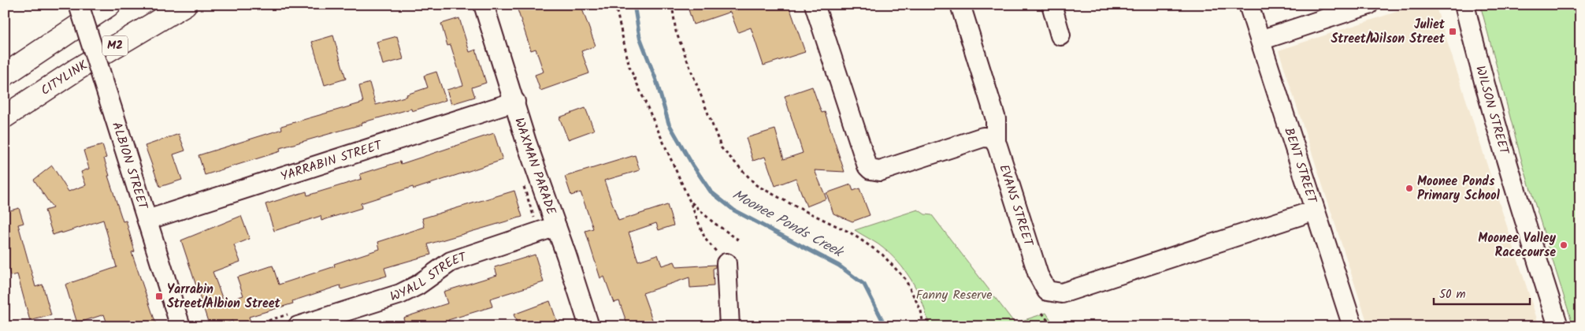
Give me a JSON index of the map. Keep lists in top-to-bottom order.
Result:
{
  "streets": {
    "highway": ["M2", "CITYLINK"],
    "street": [
      "WILSON STREET",
      "YARRABIN STREET",
      "ALBION STREET",
      "WAXMAN PARADE",
      "BENT STREET",
      "EVANS STREET",
      "WYALL STREET"
    ]
  },
  "crossings": [
    ["YARRABIN STREET", "ALBION STREET"],
    ["YARRABIN STREET", "WAXMAN PARADE"],
    ["WAXMAN PARADE", "WYALL STREET"],
    ["BENT STREET", "EVANS STREET"]
  ],
  "water": ["Moonee Ponds Creek"],
  "parks": ["Fanny Reserve"],
  "places": {
    "transit": ["Juliet Street/Wilson Street", "Yarrabin Street/Albion Street"],
    "other": ["Moonee Ponds Primary School", "Moonee Valley Racecourse"]
  },
  "scale_bar": "50 m"
}
